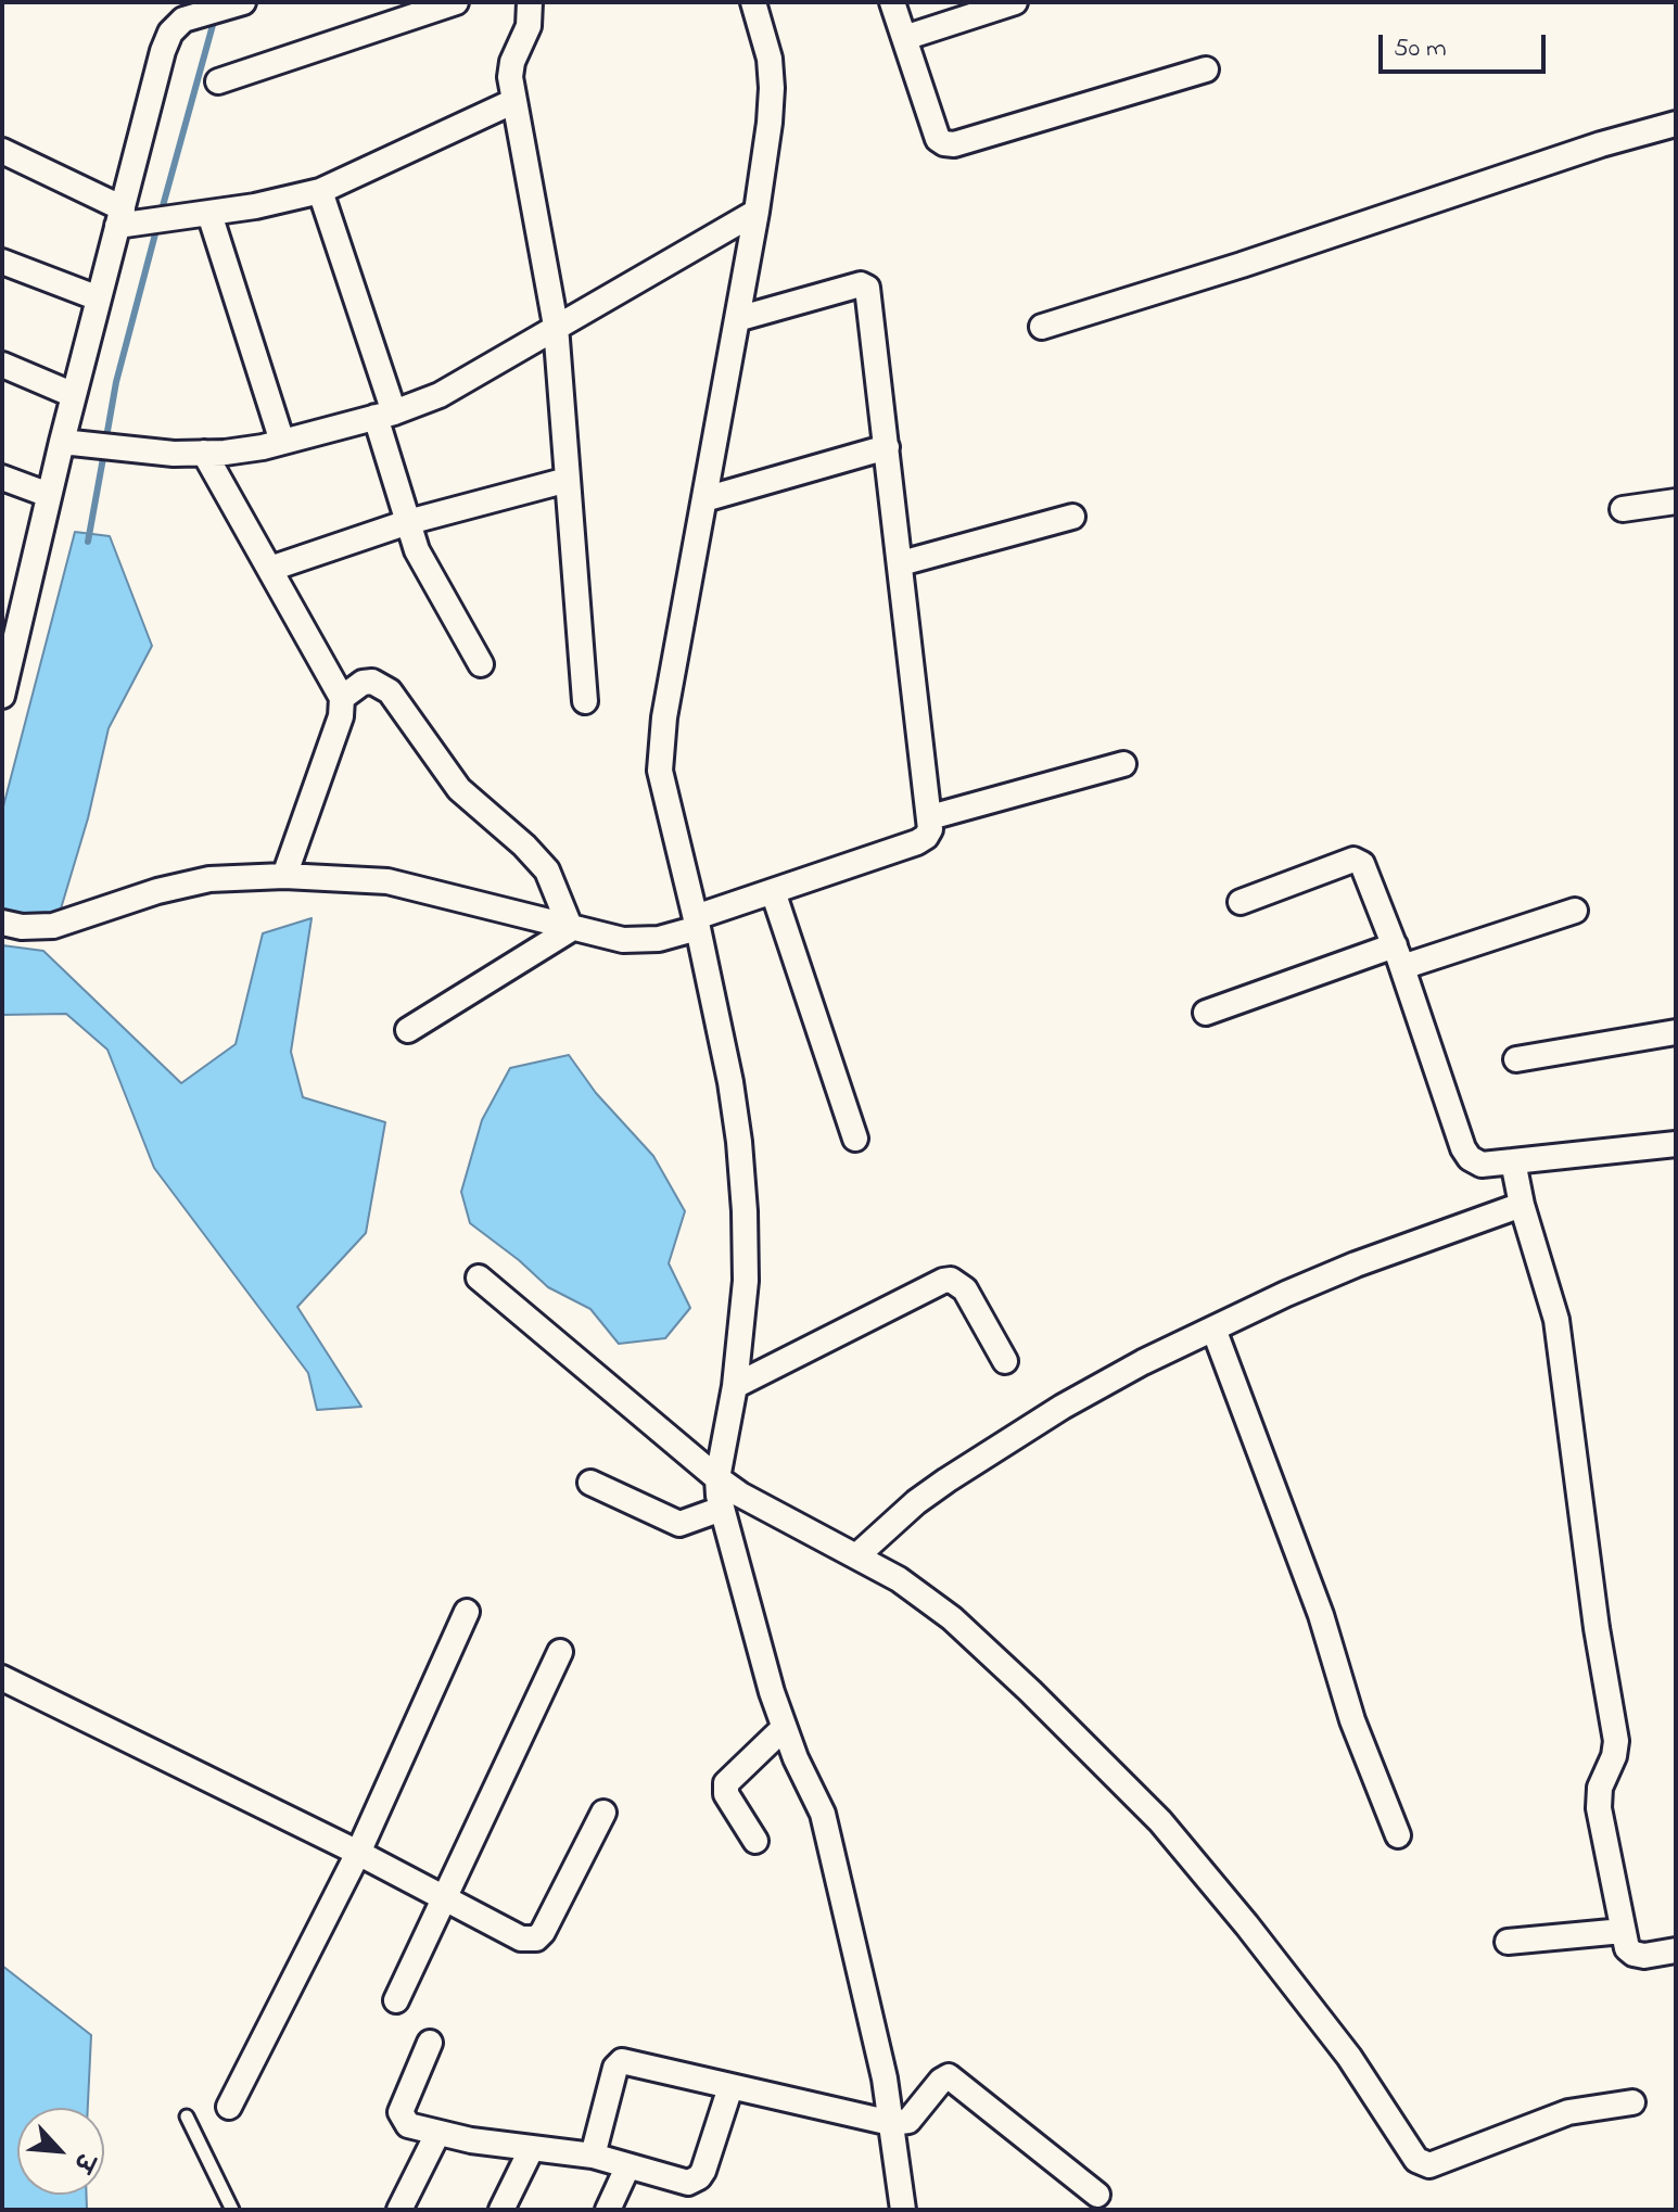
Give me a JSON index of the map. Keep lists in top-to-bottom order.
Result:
{
  "scale_bar": "50 m",
  "north": "bottom right"
}
